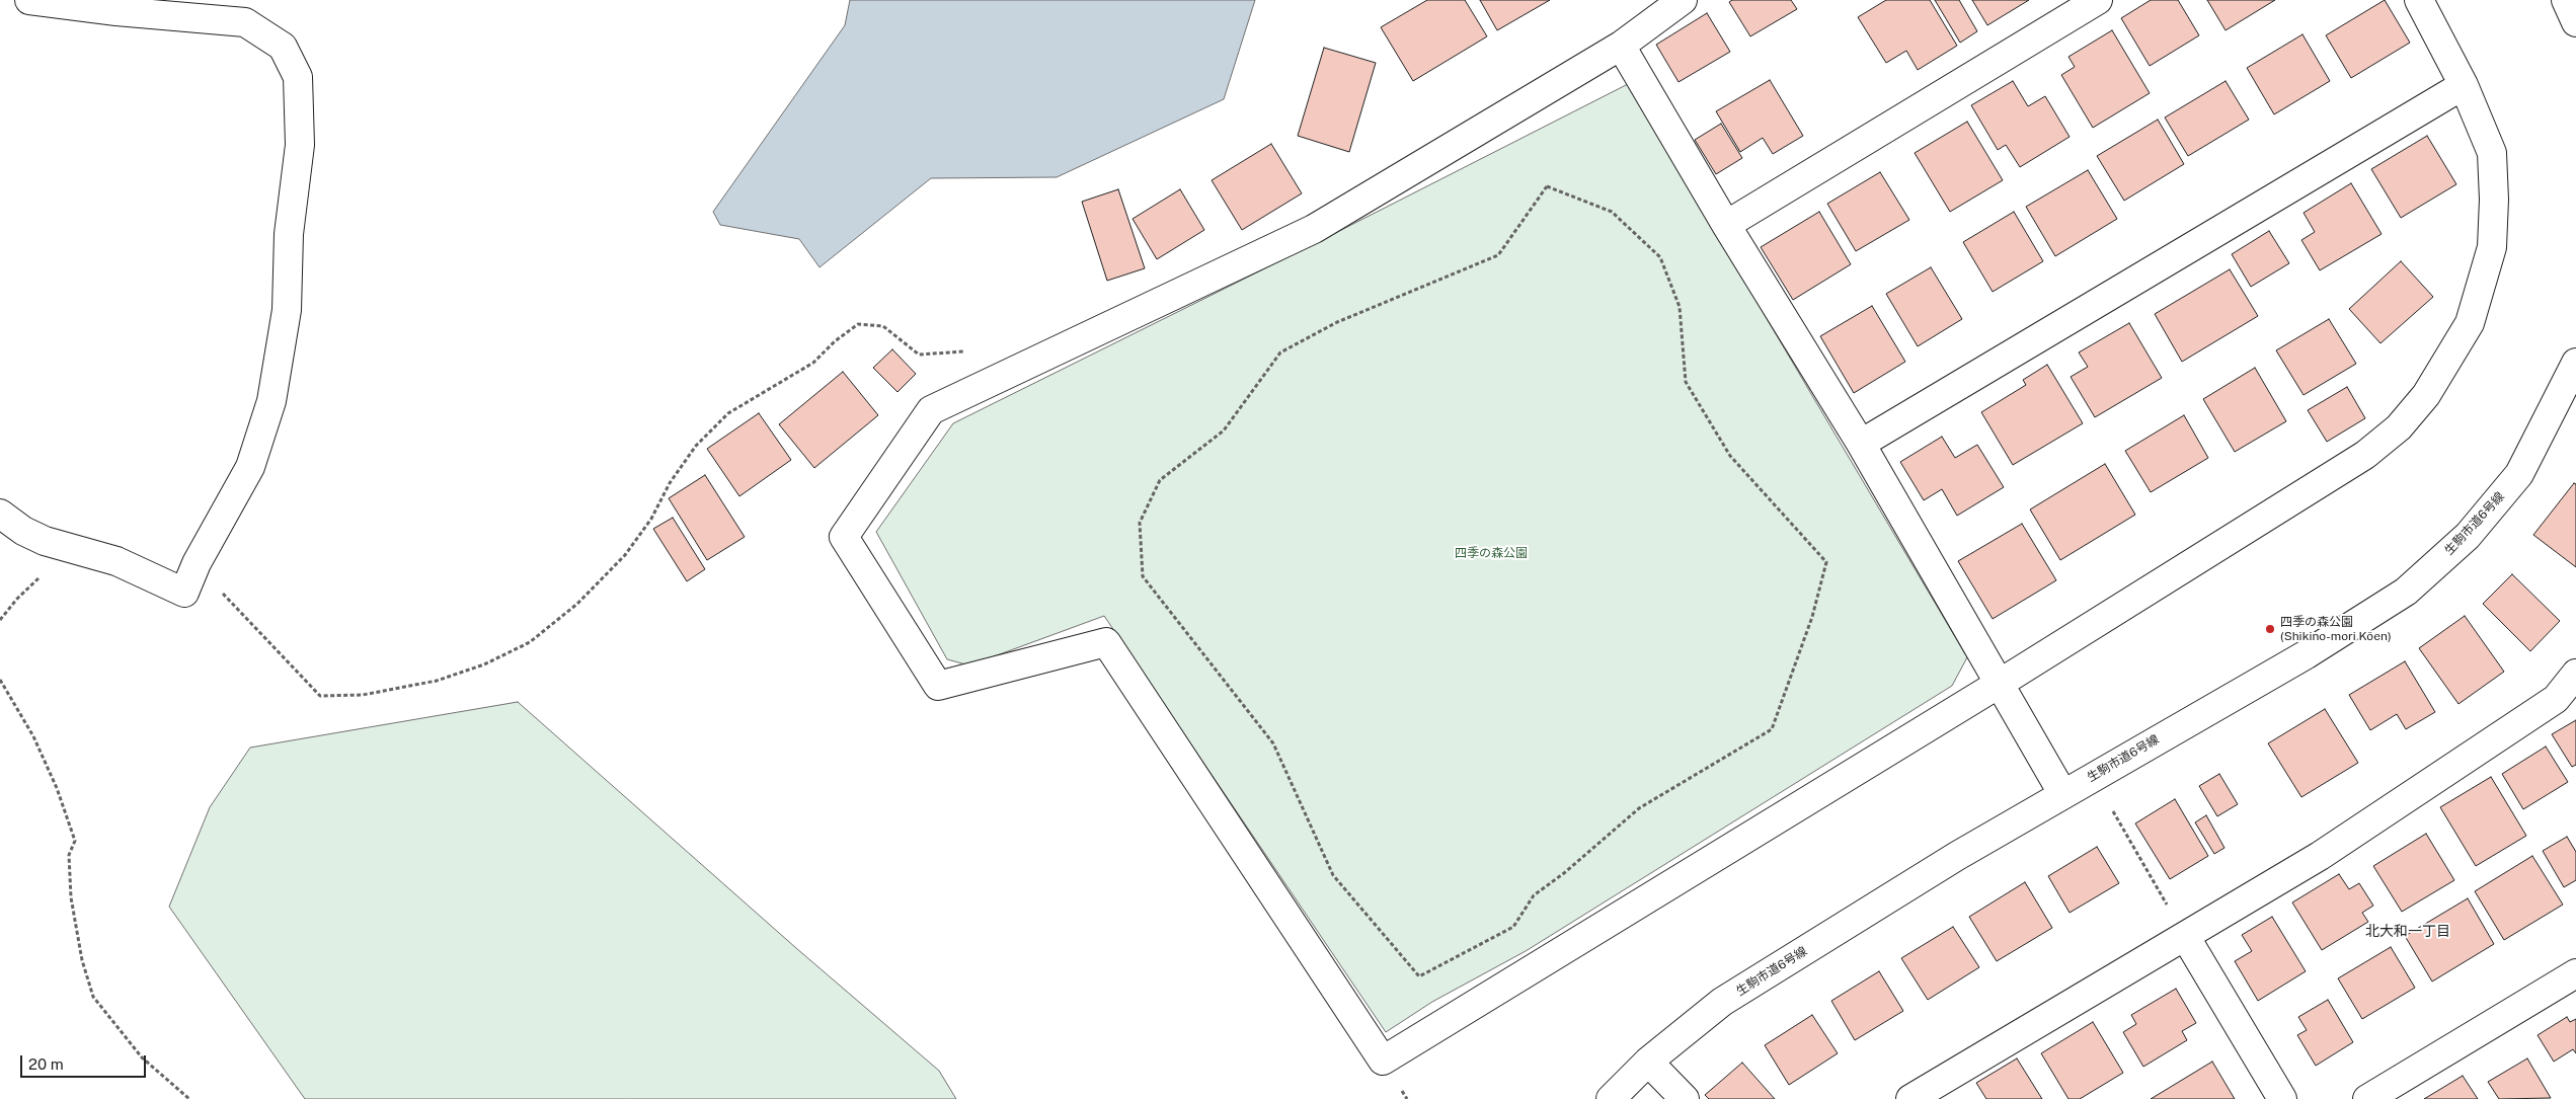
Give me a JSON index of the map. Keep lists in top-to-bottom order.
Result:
{
  "streets": {
    "street": ["生駒市道6号線"]
  },
  "districts": ["北大和一丁目"],
  "parks": ["四季の森公園"],
  "places": ["四季の森公園 (Shikino-mori Kōen)"],
  "scale_bar": "20 m"
}
